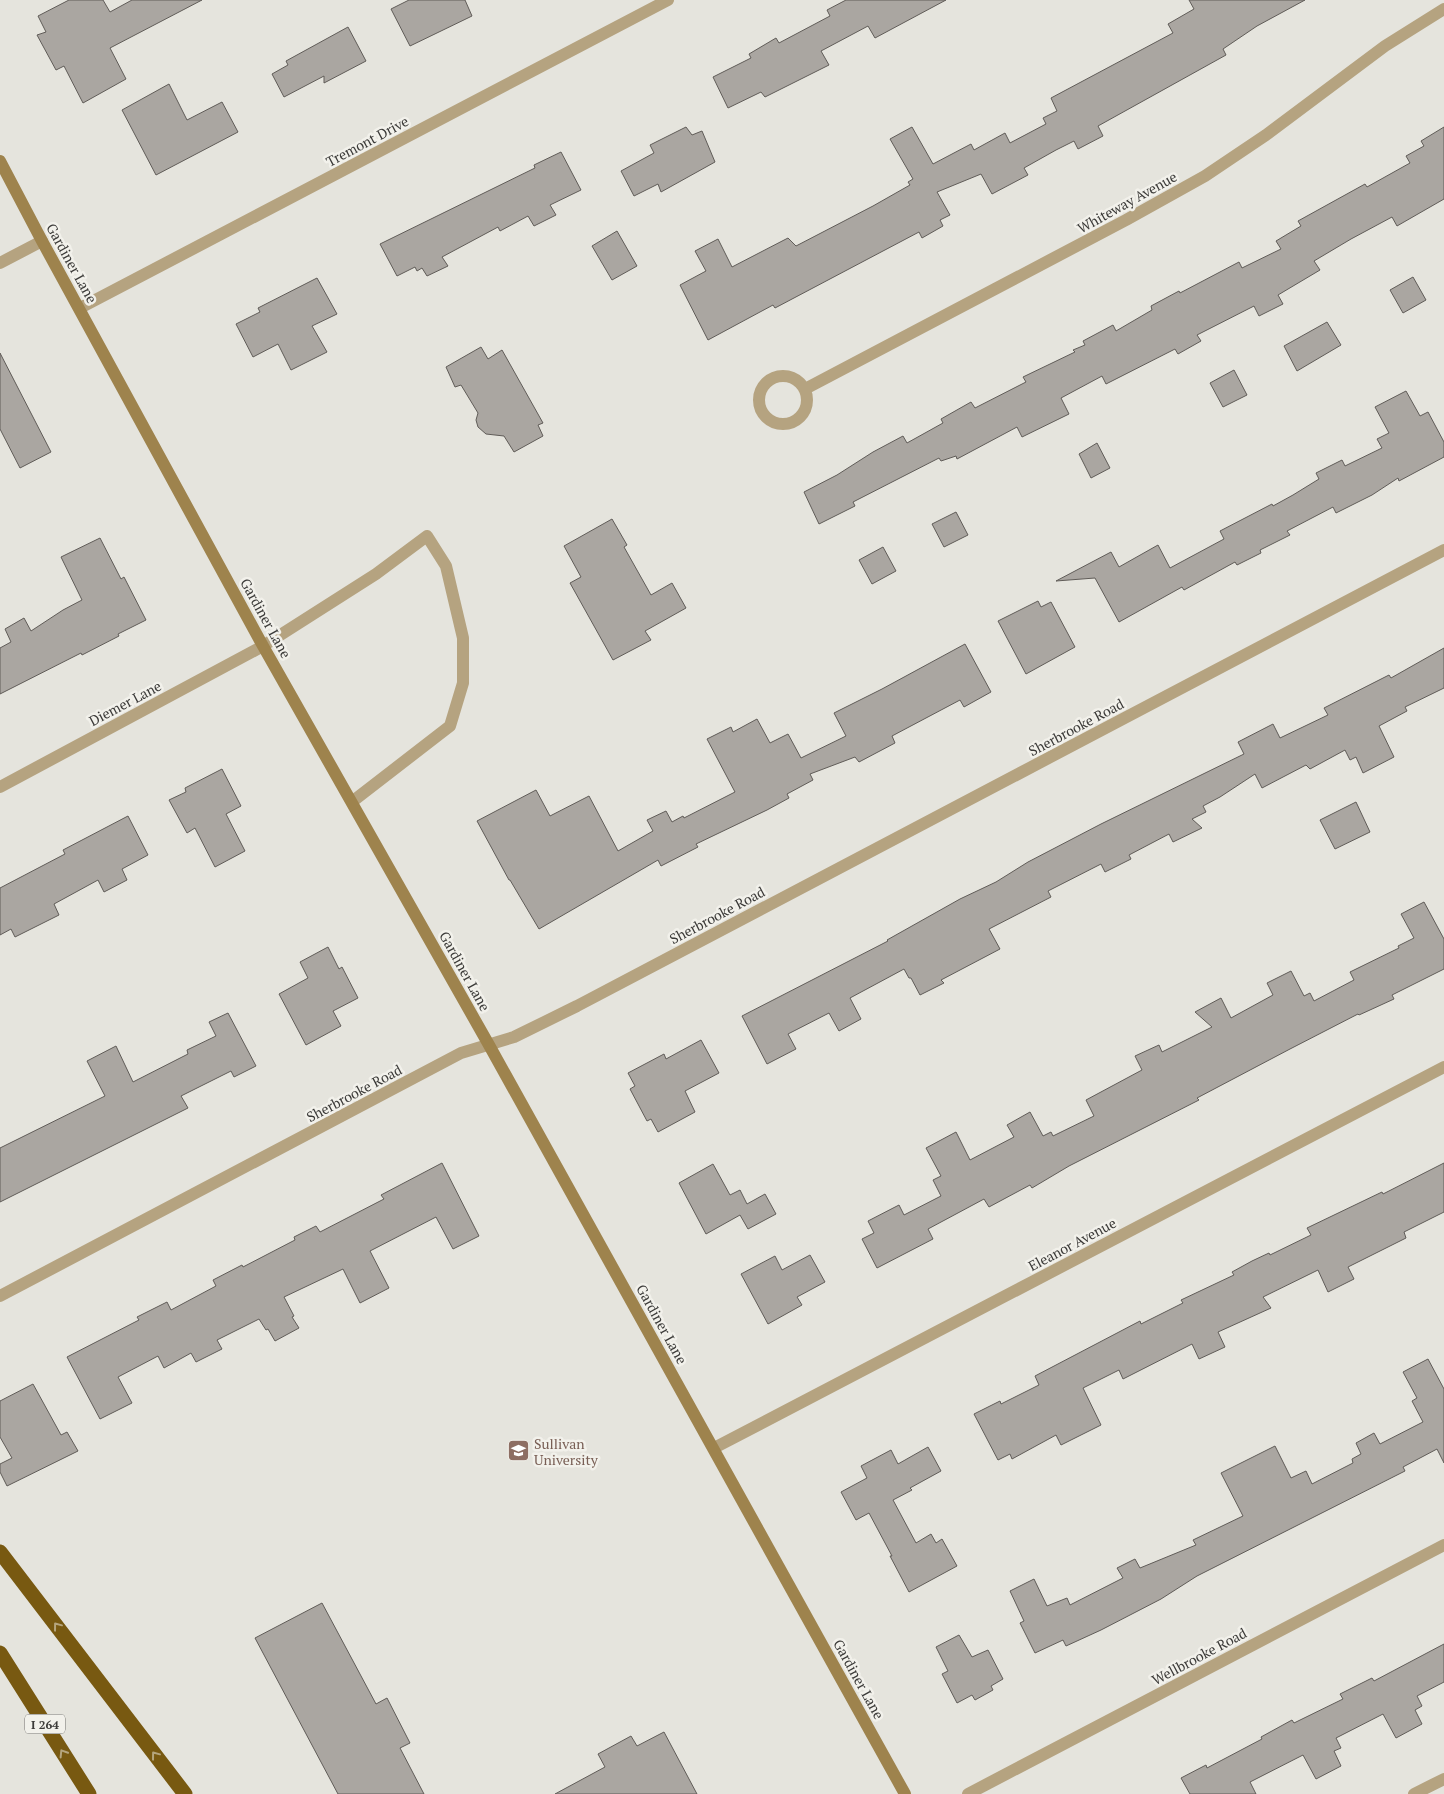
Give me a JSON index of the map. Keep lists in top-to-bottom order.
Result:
{
  "streets": {
    "highway": ["I 264"],
    "main road": ["Gardiner Lane"],
    "street": [
      "Tremont Drive",
      "Whiteway Avenue",
      "Diemer Lane",
      "Sherbrooke Road",
      "Eleanor Avenue",
      "Wellbrooke Road"
    ]
  },
  "crossings": [
    ["Tremont Drive", "Gardiner Lane"],
    ["Gardiner Lane", "Diemer Lane"],
    ["Gardiner Lane", "Sherbrooke Road"],
    ["Gardiner Lane", "Eleanor Avenue"]
  ],
  "places": {
    "school or university": ["Sullivan University"]
  }
}
